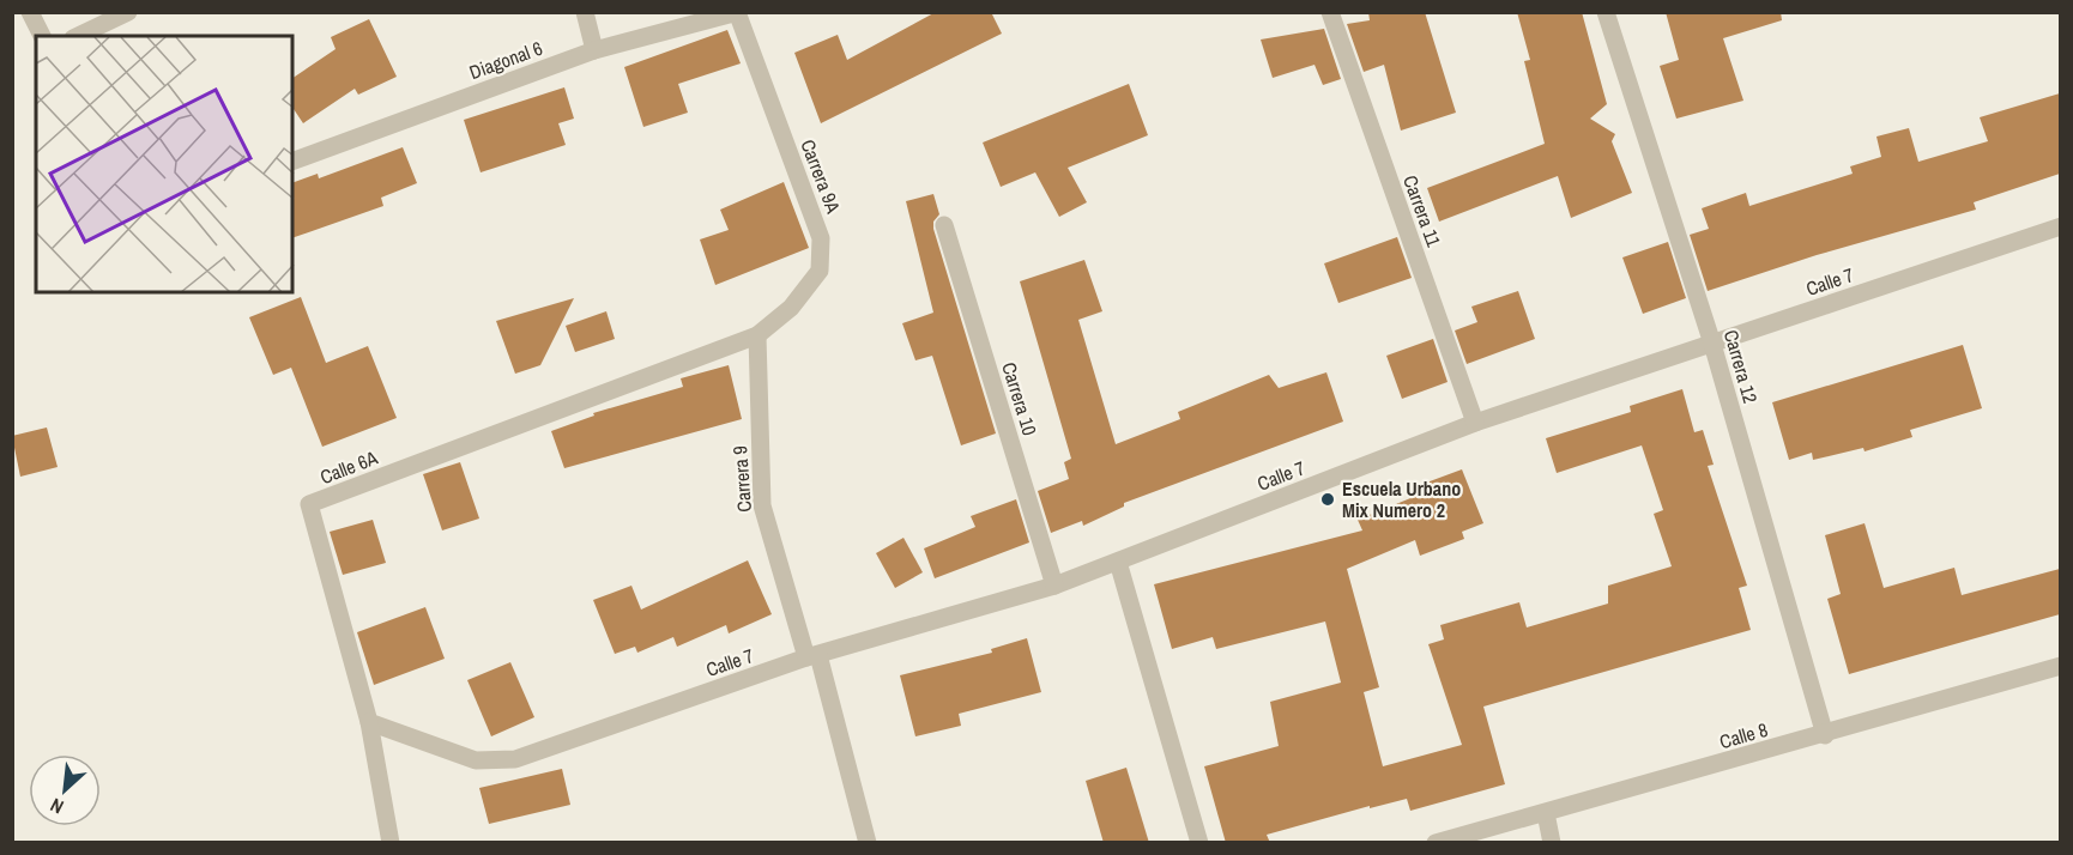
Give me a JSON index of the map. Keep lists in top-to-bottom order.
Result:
{
  "streets": {
    "street": [
      "Diagonal 6",
      "Carrera 9A",
      "Carrera 11",
      "Calle 7",
      "Carrera 12",
      "Carrera 10",
      "Calle 6A",
      "Carrera 9",
      "Calle 8"
    ]
  },
  "crossings": [
    ["Diagonal 6", "Carrera 9A"],
    ["Carrera 9A", "Calle 6A"],
    ["Carrera 9A", "Carrera 9"],
    ["Carrera 11", "Calle 7"],
    ["Calle 7", "Carrera 12"],
    ["Calle 7", "Carrera 10"],
    ["Calle 7", "Calle 6A"],
    ["Calle 7", "Carrera 9"],
    ["Carrera 12", "Calle 8"],
    ["Calle 6A", "Carrera 9"]
  ],
  "places": ["Escuela Urbano Mix Numero 2"],
  "north": "bottom left"
}
